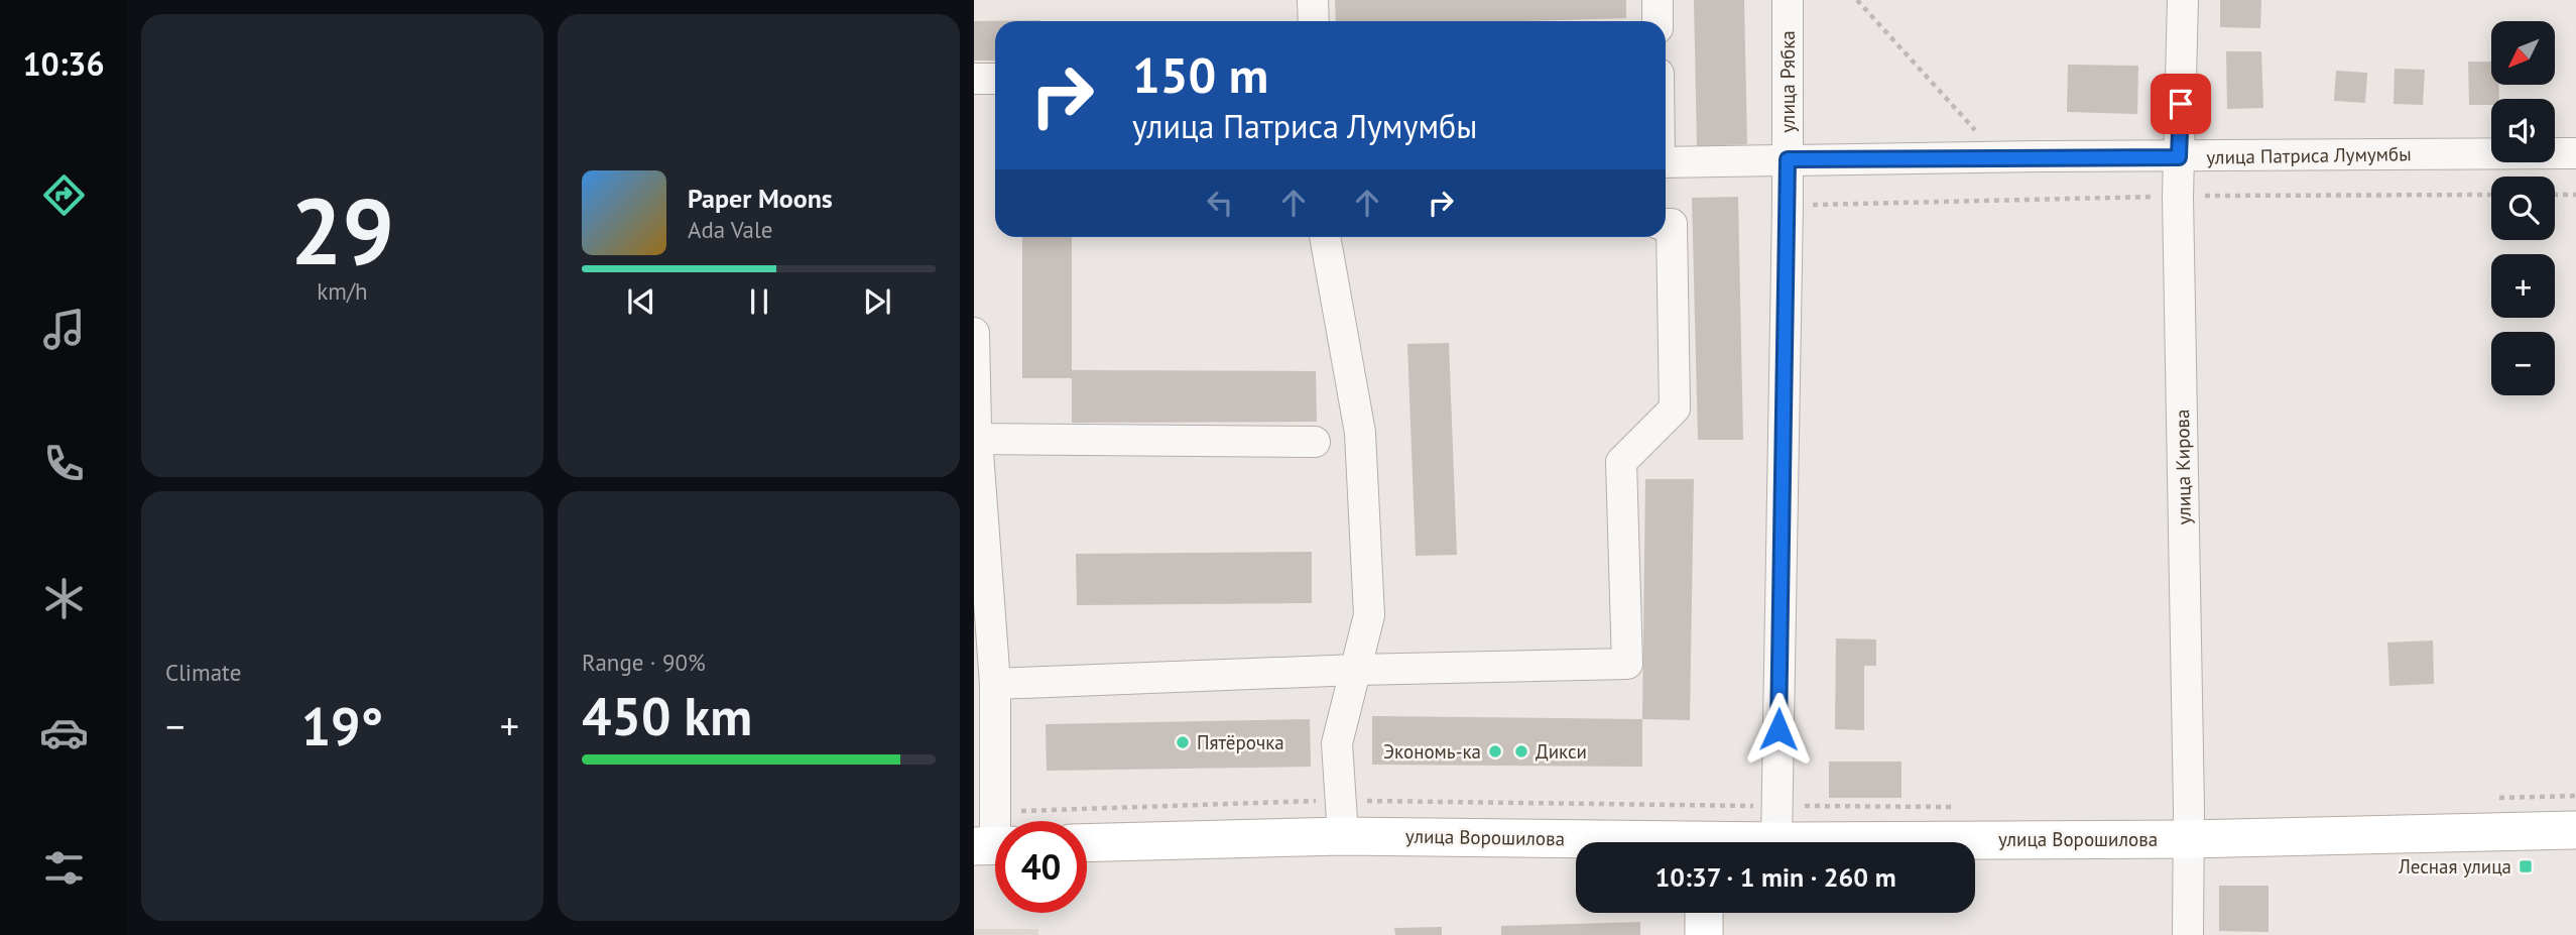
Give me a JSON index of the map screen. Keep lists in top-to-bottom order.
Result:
{
  "streets": {
    "main road": ["улица Ворошилова"],
    "street": ["улица Рябка", "улица Патриса Лумумбы", "улица Кирова"]
  },
  "crossings": [
    ["улица Рябка", "улица Патриса Лумумбы"],
    ["улица Рябка", "улица Ворошилова"],
    ["улица Патриса Лумумбы", "улица Кирова"],
    ["улица Кирова", "улица Ворошилова"]
  ],
  "places": {
    "other": ["Пятёрочка", "Экономь-ка", "Дикси"],
    "transit": ["Лесная улица"]
  },
  "north": "bottom left",
  "page": {
    "tabs": "10:36",
    "tile": [
      ["29", "km/h"],
      "Climate",
      ["Range · 90%", "450 km"]
    ],
    "map_buttons": ["+", "−"],
    "turn": ["150 m", "улица Патриса Лумумбы"],
    "song": ["Paper Moons", "Ada Vale"],
    "heat": ["−", "19°", "+"],
    "limit": "40",
    "trip": "10:37 · 1 min · 260 m"
  }
}
